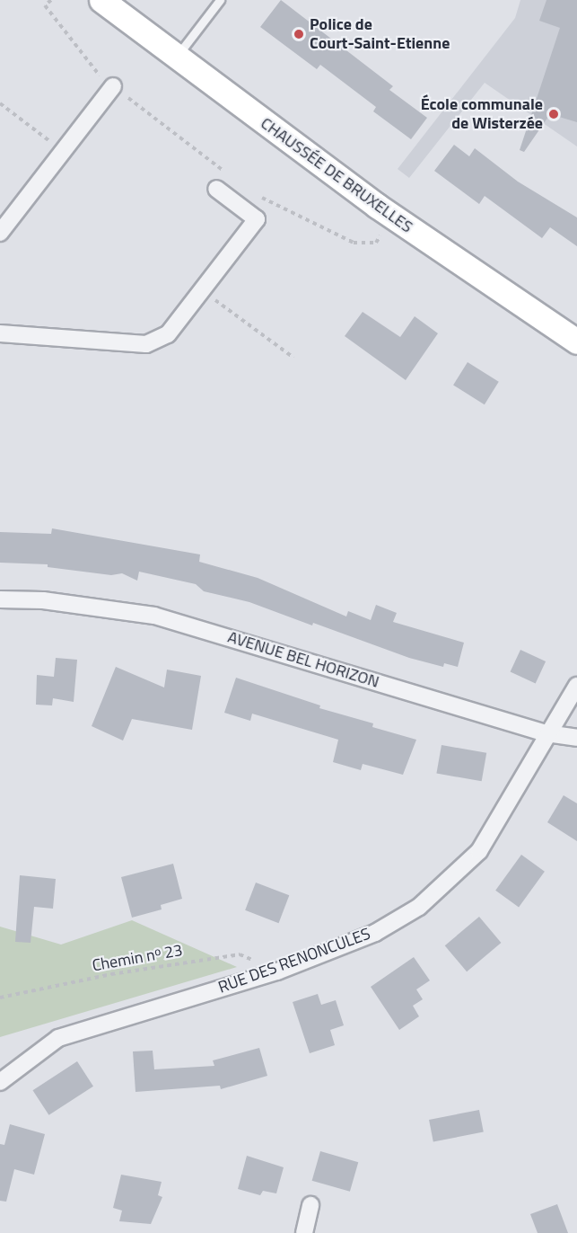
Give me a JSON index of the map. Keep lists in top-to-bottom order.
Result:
{
  "streets": {
    "main road": ["CHAUSSÉE DE BRUXELLES"],
    "street": ["AVENUE BEL HORIZON", "RUE DES RENONCULES"],
    "path": ["Chemin nᵒ 23"]
  },
  "crossings": [
    ["AVENUE BEL HORIZON", "RUE DES RENONCULES"],
    ["Chemin nᵒ 23", "RUE DES RENONCULES"]
  ],
  "places": ["Police de Court-Saint-Etienne", "École communale de Wisterzée"]
}
